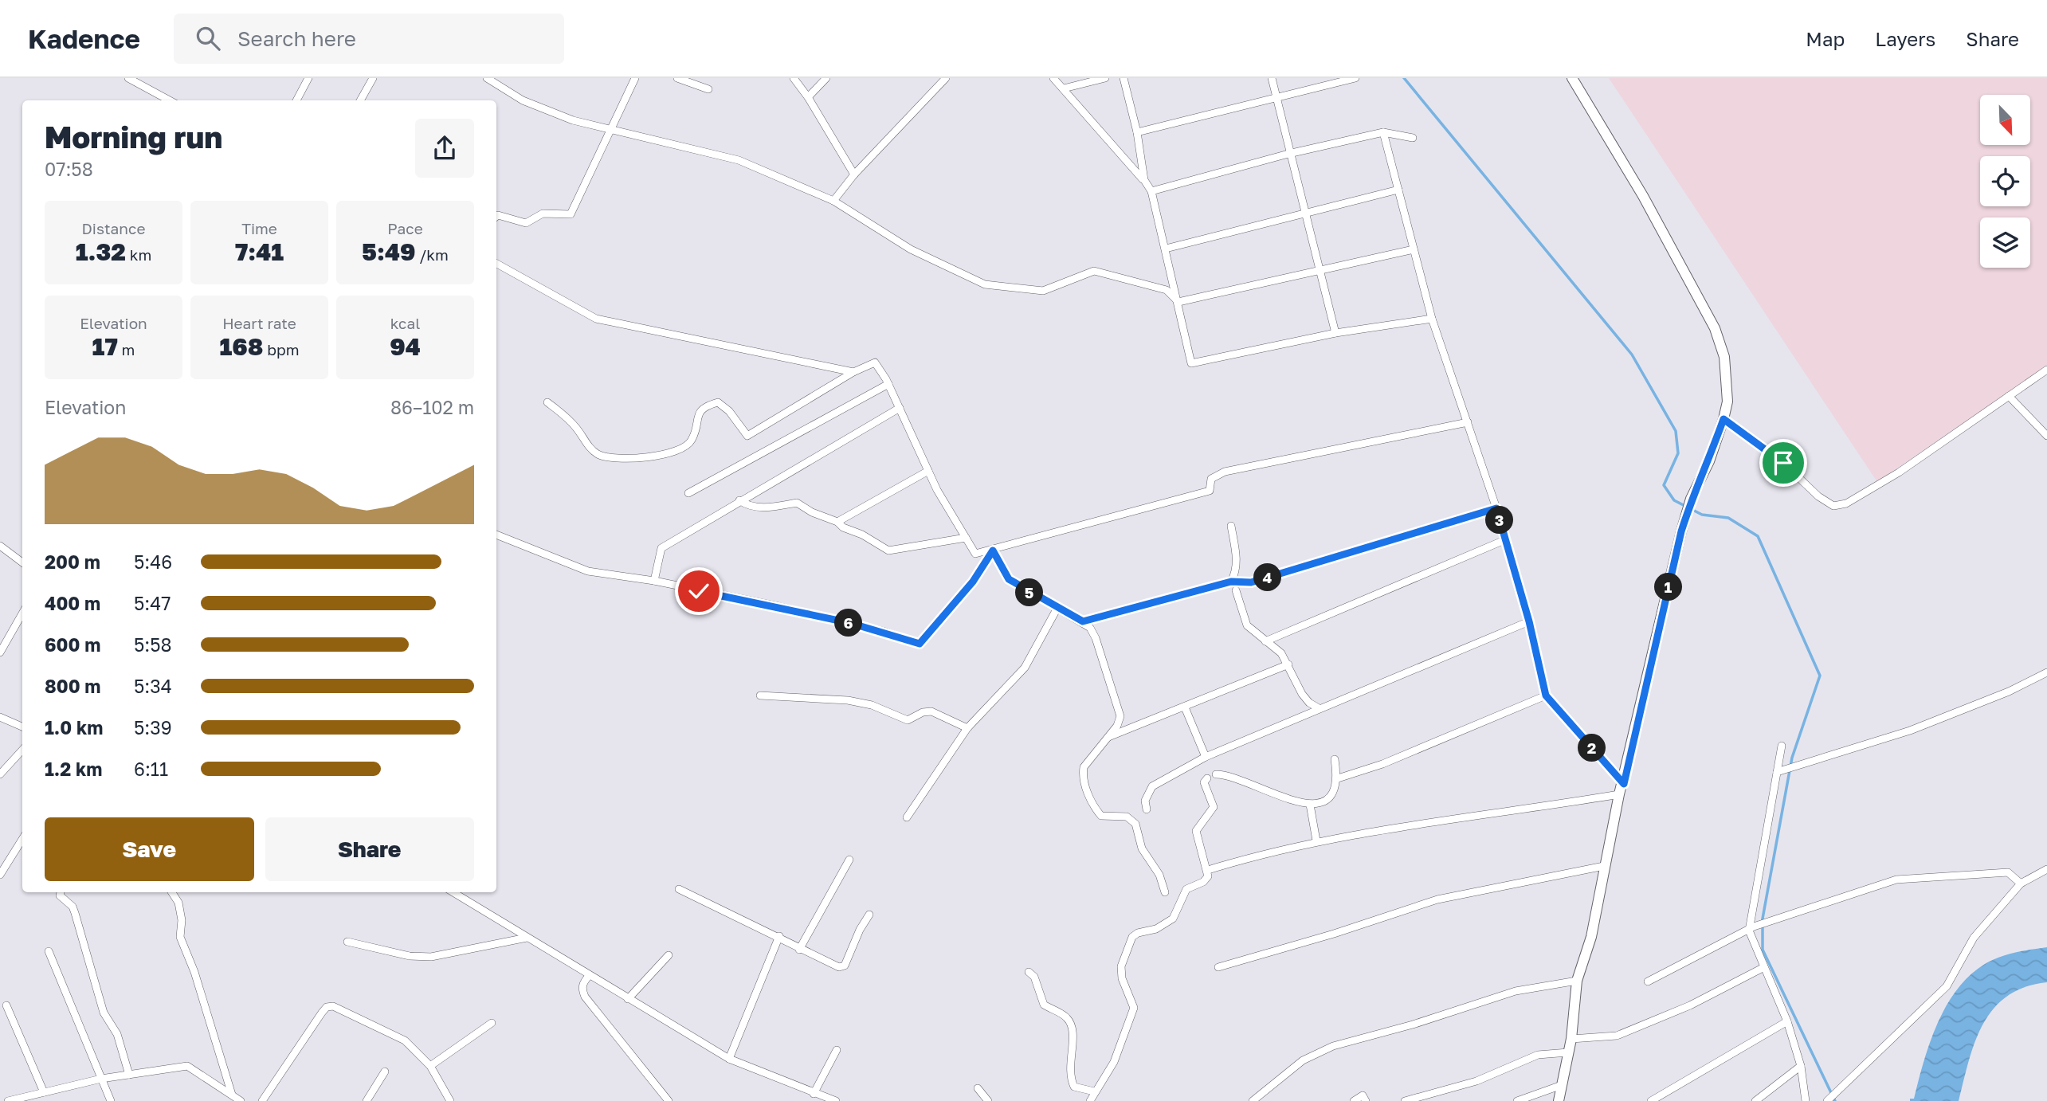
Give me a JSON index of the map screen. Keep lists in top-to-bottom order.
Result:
{
  "north": "bottom right",
  "page": {
    "header": "Kadence",
    "search": "Search here",
    "nav": ["Map", "Layers", "Share"],
    "heading": ["Morning run", "07:58"],
    "stats": [
      ["Distance", "1.32 km"],
      ["Time", "7:41"],
      ["Pace", "5:49 /km"],
      ["Elevation", "17 m"],
      ["Heart rate", "168 bpm"],
      ["kcal", "94"]
    ],
    "chart": ["Elevation", "86–102 m"],
    "pins": [
      "3",
      "4",
      "1",
      "5",
      "6",
      "2"
    ],
    "list": [
      {
        "name": "200 m",
        "note": "5:46"
      },
      {
        "name": "400 m",
        "note": "5:47"
      },
      {
        "name": "600 m",
        "note": "5:58"
      },
      {
        "name": "800 m",
        "note": "5:34"
      },
      {
        "name": "1.0 km",
        "note": "5:39"
      },
      {
        "name": "1.2 km",
        "note": "6:11"
      }
    ],
    "buttons": ["Save", "Share"]
  }
}
